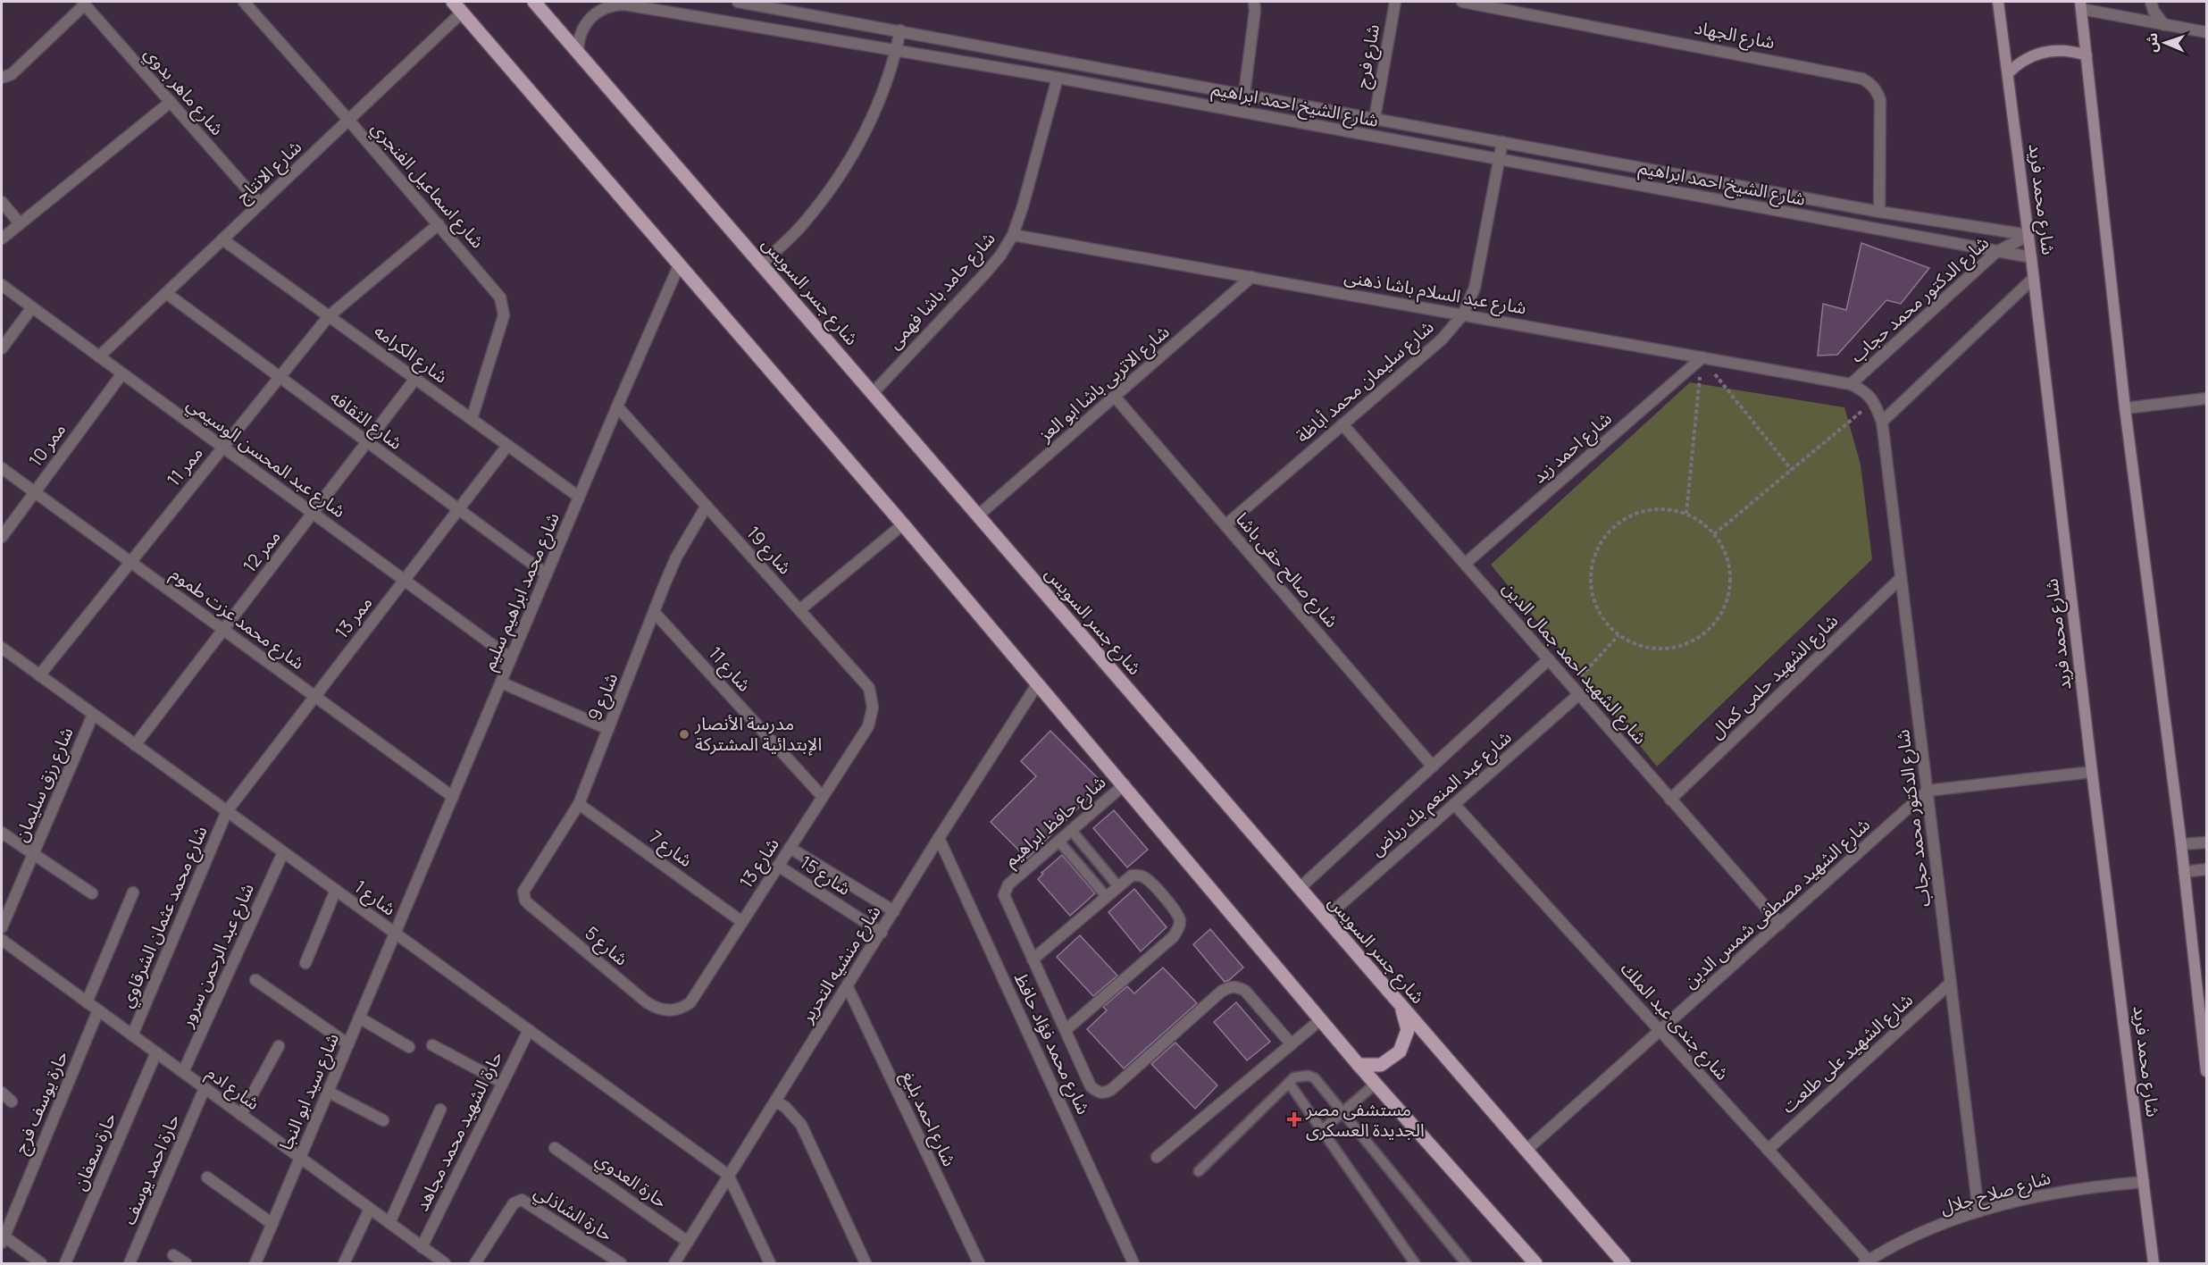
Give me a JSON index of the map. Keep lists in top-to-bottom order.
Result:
{
  "streets": {
    "main road": ["شارع محمد فريد", "شارع جسر السويس"],
    "street": [
      "شارع الجهاد",
      "شارع فرج",
      "شارع ماهر بدوي",
      "شارع الشيخ احمد ابراهيم",
      "شارع الانتاج",
      "شارع اسماعيل الفنجري",
      "شارع حامد باشا فهمى",
      "شارع عبد السلام باشا ذهنى",
      "شارع الدكتور محمد حجاب",
      "شارع الكرامه",
      "شارع سليمان محمد أباظة",
      "شارع الاتربى باشا ابو العز",
      "شارع الثقافه",
      "ممر 10",
      "شارع احمد زيد",
      "شارع عبد المحسن الوسيمي",
      "ممر 11",
      "شارع 19",
      "ممر 12",
      "شارع صالح حقى باشا",
      "شارع محمد ابراهيم سليم",
      "ممر 13",
      "شارع محمد عزت طموم",
      "شارع الشهيد احمد جمال الدين",
      "شارع 11",
      "شارع الشهيد حلمى كمال",
      "شارع 9",
      "شارع رزق سليمان",
      "شارع عبد المنعم بك رياض",
      "شارع حافظ ابراهيم",
      "شارع 7",
      "شارع 13",
      "شارع 15",
      "شارع 1",
      "شارع الشهيد مصطفى شمس الدين",
      "شارع محمد عثمان الشرقاوي",
      "شارع 5",
      "شارع عبد الرحمن سرور",
      "شارع منشيه التحرير",
      "شارع جندى عبد الملك",
      "شارع محمد فؤاد حافظ",
      "شارع الشهيد على طلعت",
      "شارع ادم",
      "شارع سيد ابو النجا",
      "حارة يوسف فرج",
      "شارع احمد بليغ",
      "حارة الشهيد محمد مجاهد",
      "حارة سعفان",
      "حارة احمد يوسف",
      "حارة العدوي",
      "شارع صلاح جلال",
      "حارة الشاذلي"
    ]
  },
  "crossings": [
    ["شارع الجهاد", "شارع الشيخ احمد ابراهيم"],
    ["شارع فرج", "شارع الشيخ احمد ابراهيم"],
    ["شارع ماهر بدوي", "شارع الانتاج"],
    ["شارع الشيخ احمد ابراهيم", "شارع محمد فريد"],
    ["شارع الشيخ احمد ابراهيم", "شارع حامد باشا فهمى"],
    ["شارع الشيخ احمد ابراهيم", "شارع جسر السويس"],
    ["شارع الشيخ احمد ابراهيم", "شارع الدكتور محمد حجاب"],
    ["شارع الشيخ احمد ابراهيم", "شارع سليمان محمد أباظة"],
    ["شارع الانتاج", "شارع اسماعيل الفنجري"],
    ["شارع الانتاج", "شارع الكرامه"],
    ["شارع الانتاج", "شارع الثقافه"],
    ["شارع الانتاج", "شارع عبد المحسن الوسيمي"],
    ["شارع اسماعيل الفنجري", "شارع الكرامه"],
    ["شارع اسماعيل الفنجري", "ممر 11"],
    ["شارع محمد فريد", "شارع الدكتور محمد حجاب"],
    ["شارع محمد فريد", "شارع صلاح جلال"],
    ["شارع حامد باشا فهمى", "شارع جسر السويس"],
    ["شارع حامد باشا فهمى", "شارع عبد السلام باشا ذهنى"],
    ["شارع جسر السويس", "شارع الاتربى باشا ابو العز"],
    ["شارع جسر السويس", "شارع عبد المنعم بك رياض"],
    ["شارع جسر السويس", "شارع الشهيد مصطفى شمس الدين"],
    ["شارع عبد السلام باشا ذهنى", "شارع الدكتور محمد حجاب"],
    ["شارع عبد السلام باشا ذهنى", "شارع سليمان محمد أباظة"],
    ["شارع عبد السلام باشا ذهنى", "شارع الاتربى باشا ابو العز"],
    ["شارع عبد السلام باشا ذهنى", "شارع احمد زيد"],
    ["شارع الدكتور محمد حجاب", "شارع الشهيد حلمى كمال"],
    ["شارع الدكتور محمد حجاب", "شارع الشهيد مصطفى شمس الدين"],
    ["شارع الدكتور محمد حجاب", "شارع الشهيد على طلعت"],
    ["شارع الدكتور محمد حجاب", "شارع صلاح جلال"],
    ["شارع الكرامه", "ممر 11"],
    ["شارع الكرامه", "ممر 12"],
    ["شارع الكرامه", "شارع محمد ابراهيم سليم"],
    ["شارع الكرامه", "ممر 13"],
    ["شارع سليمان محمد أباظة", "شارع صالح حقى باشا"],
    ["شارع سليمان محمد أباظة", "شارع الشهيد احمد جمال الدين"],
    ["شارع الاتربى باشا ابو العز", "شارع صالح حقى باشا"],
    ["شارع الثقافه", "ممر 11"],
    ["شارع الثقافه", "ممر 12"],
    ["شارع الثقافه", "شارع محمد ابراهيم سليم"],
    ["شارع الثقافه", "ممر 13"],
    ["ممر 10", "شارع عبد المحسن الوسيمي"],
    ["ممر 10", "شارع محمد عزت طموم"],
    ["شارع احمد زيد", "شارع الشهيد احمد جمال الدين"],
    ["شارع عبد المحسن الوسيمي", "ممر 11"],
    ["شارع عبد المحسن الوسيمي", "ممر 12"],
    ["شارع عبد المحسن الوسيمي", "شارع محمد ابراهيم سليم"],
    ["شارع عبد المحسن الوسيمي", "ممر 13"],
    ["ممر 11", "شارع محمد عزت طموم"],
    ["ممر 11", "شارع 1"],
    ["شارع 19", "شارع محمد ابراهيم سليم"],
    ["شارع 19", "شارع 9"],
    ["شارع 19", "شارع 13"],
    ["ممر 12", "شارع محمد عزت طموم"],
    ["ممر 12", "شارع 1"],
    ["شارع صالح حقى باشا", "شارع عبد المنعم بك رياض"],
    ["شارع محمد ابراهيم سليم", "شارع محمد عزت طموم"],
    ["شارع محمد ابراهيم سليم", "شارع 1"],
    ["شارع محمد ابراهيم سليم", "شارع سيد ابو النجا"],
    ["ممر 13", "شارع محمد عزت طموم"],
    ["ممر 13", "شارع 1"],
    ["ممر 13", "شارع محمد عثمان الشرقاوي"],
    ["شارع الشهيد احمد جمال الدين", "شارع الشهيد حلمى كمال"],
    ["شارع الشهيد احمد جمال الدين", "شارع عبد المنعم بك رياض"],
    ["شارع الشهيد احمد جمال الدين", "شارع الشهيد مصطفى شمس الدين"],
    ["شارع 11", "شارع 9"],
    ["شارع 11", "شارع 13"],
    ["شارع 9", "شارع 7"],
    ["شارع 9", "شارع 5"],
    ["شارع رزق سليمان", "شارع 1"],
    ["شارع عبد المنعم بك رياض", "شارع جندى عبد الملك"],
    ["شارع 7", "شارع 13"],
    ["شارع 13", "شارع 15"],
    ["شارع 13", "شارع 5"],
    ["شارع 15", "شارع منشيه التحرير"],
    ["شارع 1", "شارع محمد عثمان الشرقاوي"],
    ["شارع 1", "شارع عبد الرحمن سرور"],
    ["شارع 1", "شارع منشيه التحرير"],
    ["شارع 1", "شارع سيد ابو النجا"],
    ["شارع 1", "حارة الشهيد محمد مجاهد"],
    ["شارع الشهيد مصطفى شمس الدين", "شارع جندى عبد الملك"],
    ["شارع محمد عثمان الشرقاوي", "شارع ادم"],
    ["شارع عبد الرحمن سرور", "شارع ادم"],
    ["شارع منشيه التحرير", "شارع محمد فؤاد حافظ"],
    ["شارع منشيه التحرير", "شارع احمد بليغ"],
    ["شارع منشيه التحرير", "حارة العدوي"],
    ["شارع جندى عبد الملك", "شارع الشهيد على طلعت"],
    ["شارع جندى عبد الملك", "شارع صلاح جلال"],
    ["شارع ادم", "شارع سيد ابو النجا"],
    ["شارع ادم", "حارة يوسف فرج"],
    ["شارع ادم", "حارة الشهيد محمد مجاهد"],
    ["شارع ادم", "حارة سعفان"],
    ["شارع ادم", "حارة احمد يوسف"]
  ],
  "places": {
    "other": ["مدرسة الأنصار الإبتدائية المشتركة"],
    "health": ["مستشفى مصر الجديدة العسكرى"]
  },
  "north": "left"
}
